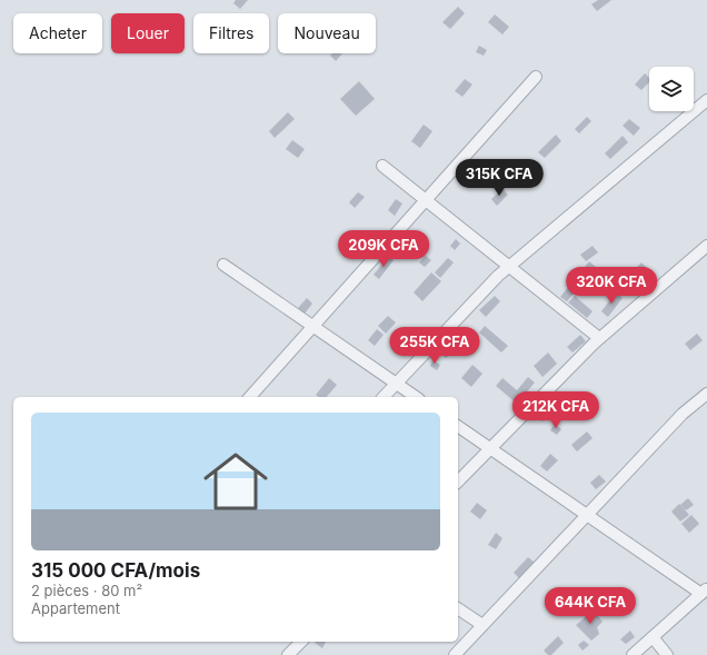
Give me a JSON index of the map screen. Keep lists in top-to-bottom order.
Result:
{
  "page": {
    "chip": [
      "Acheter",
      "Louer",
      "Filtres",
      "Nouveau"
    ],
    "price": [
      "315K CFA",
      "209K CFA",
      "320K CFA",
      "255K CFA",
      "212K CFA",
      "644K CFA"
    ],
    "list": [
      {
        "name": "315 000 CFA/mois",
        "note": "2 pièces · 80 m² · Appartement"
      }
    ]
  }
}
